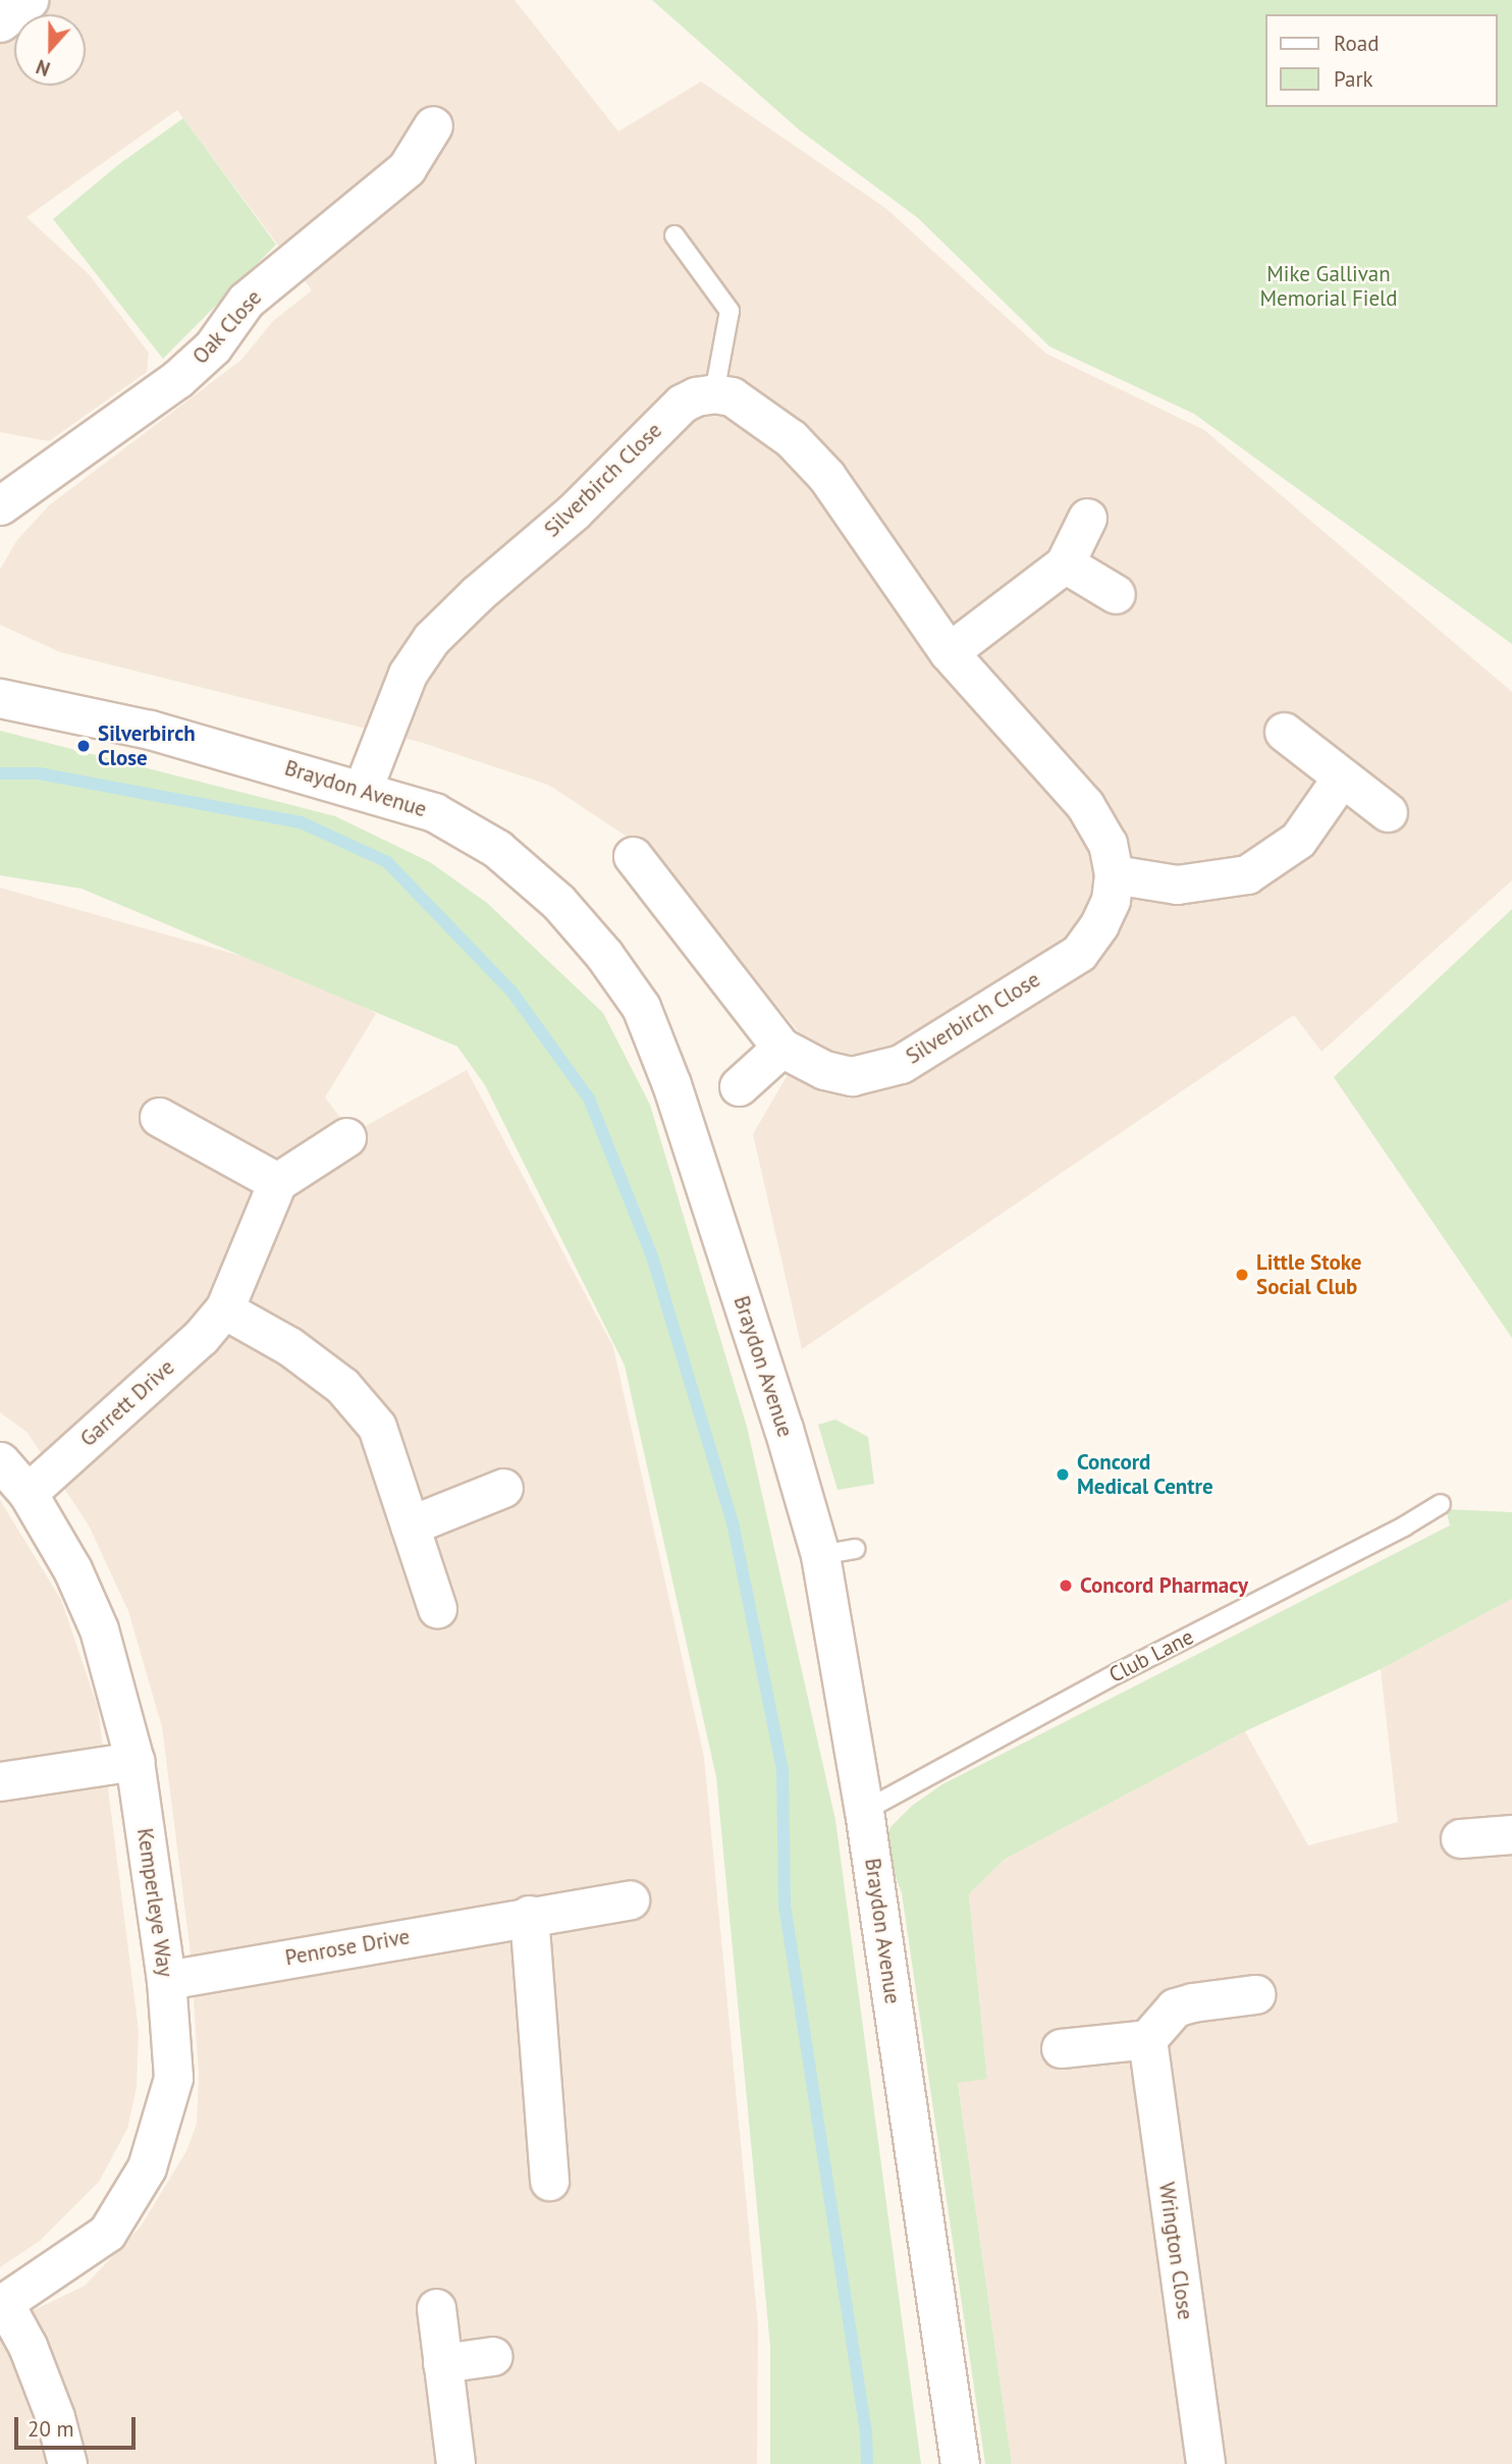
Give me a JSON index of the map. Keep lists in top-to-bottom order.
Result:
{
  "streets": {
    "street": [
      "Oak Close",
      "Silverbirch Close",
      "Braydon Avenue",
      "Garrett Drive",
      "Kemperleye Way",
      "Penrose Drive",
      "Wrington Close"
    ],
    "lane": ["Club Lane"]
  },
  "crossings": [
    ["Silverbirch Close", "Braydon Avenue"],
    ["Braydon Avenue", "Club Lane"],
    ["Garrett Drive", "Kemperleye Way"],
    ["Kemperleye Way", "Penrose Drive"]
  ],
  "parks": ["Mike Gallivan Memorial Field"],
  "places": [
    "Silverbirch Close",
    "Little Stoke Social Club",
    "Concord Medical Centre",
    "Concord Pharmacy"
  ],
  "legend": ["Road", "Park"],
  "scale_bar": "20 m",
  "north": "bottom"
}
